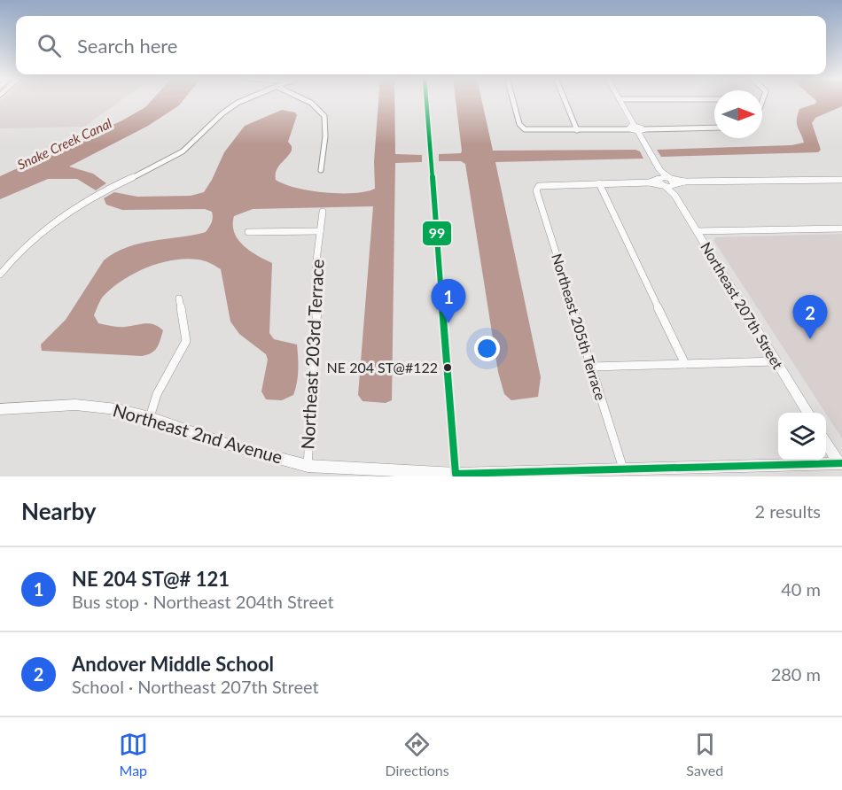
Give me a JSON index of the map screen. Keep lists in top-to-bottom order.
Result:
{
  "streets": {
    "street": [
      "Northeast 207th Street",
      "Northeast 205th Terrace",
      "Northeast 203rd Terrace",
      "Northeast 2nd Avenue"
    ]
  },
  "crossings": [
    ["Northeast 205th Terrace", "Northeast 2nd Avenue"],
    ["Northeast 203rd Terrace", "Northeast 2nd Avenue"]
  ],
  "water": ["Snake Creek Canal"],
  "places": ["NE 204 ST@#122"],
  "lines": ["transit line 99"],
  "north": "right",
  "page": {
    "search": "Search here",
    "pins": ["1", "2"],
    "heading": ["Nearby", "2 results"],
    "list": [
      {
        "mark": "1",
        "name": "NE 204 ST@# 121",
        "note": "Bus stop · Northeast 204th Street",
        "value": "40 m"
      },
      {
        "mark": "2",
        "name": "Andover Middle School",
        "note": "School · Northeast 207th Street",
        "value": "280 m"
      }
    ],
    "nav": ["Map", "Directions", "Saved"]
  }
}
